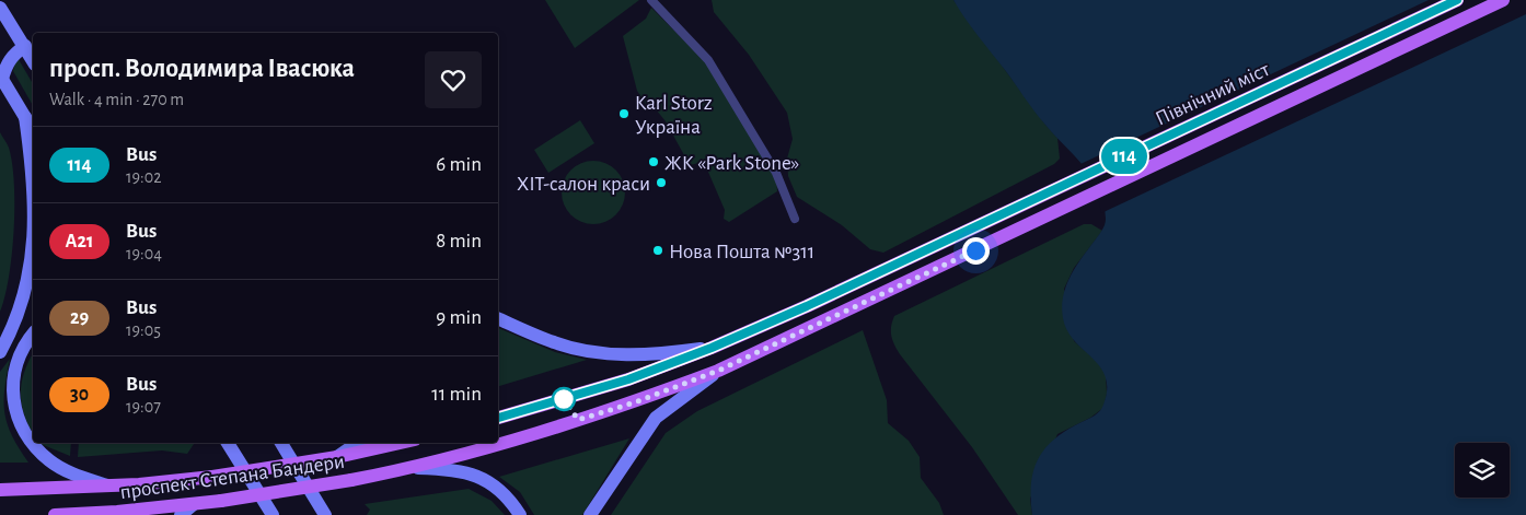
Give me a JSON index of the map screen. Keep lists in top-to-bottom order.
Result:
{
  "streets": {
    "main road": ["Північний міст", "проспект Степана Бандери"]
  },
  "crossings": [
    ["Північний міст", "проспект Степана Бандери"]
  ],
  "places": [
    "Karl Storz Україна",
    "ЖК «Park Stone»",
    "ХІТ-салон краси",
    "Нова Пошта №311"
  ],
  "lines": ["bus line 114"],
  "page": {
    "on_map": "114",
    "heading": ["просп. Володимира Івасюка", "Walk · 4 min · 270 m"],
    "list": [
      {
        "mark": "114",
        "name": "Bus",
        "note": "19:02",
        "value": "6 min"
      },
      {
        "mark": "А21",
        "name": "Bus",
        "note": "19:04",
        "value": "8 min"
      },
      {
        "mark": "29",
        "name": "Bus",
        "note": "19:05",
        "value": "9 min"
      },
      {
        "mark": "30",
        "name": "Bus",
        "note": "19:07",
        "value": "11 min"
      }
    ]
  }
}
